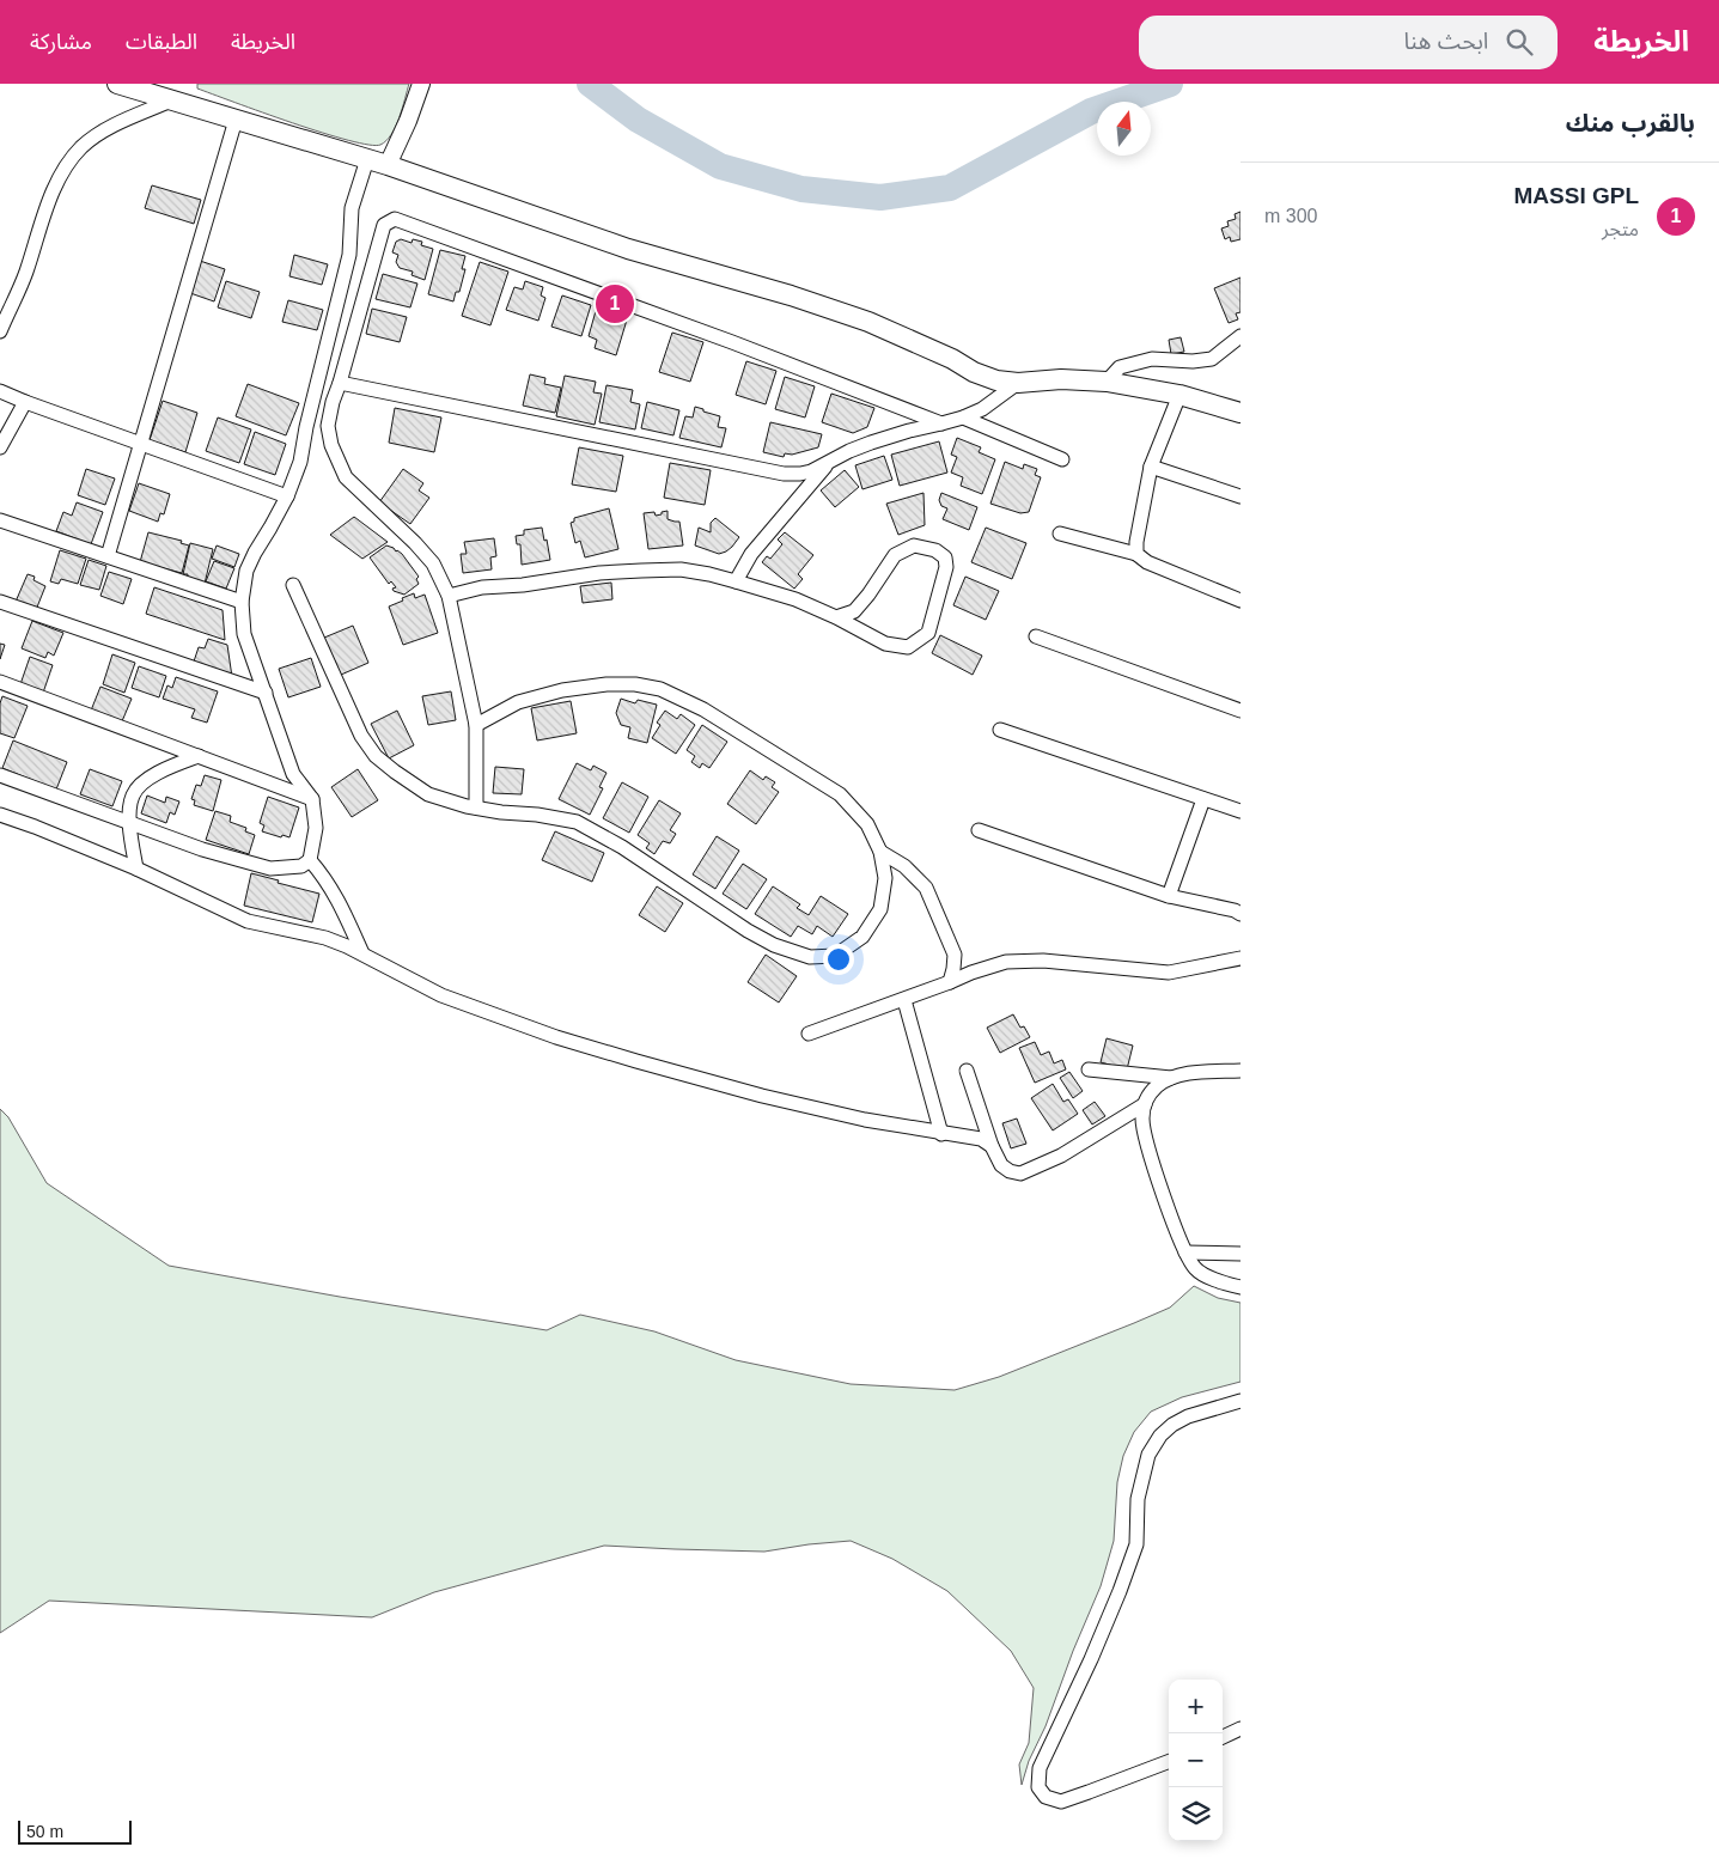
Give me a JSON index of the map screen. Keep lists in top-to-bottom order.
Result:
{
  "scale_bar": "50 m",
  "north": "top",
  "page": {
    "header": "الخريطة",
    "search": "ابحث هنا",
    "nav": ["الخريطة", "الطبقات", "مشاركة"],
    "heading": "بالقرب منك",
    "list": [
      {
        "mark": "1",
        "name": "MASSI GPL",
        "note": "متجر",
        "value": "300 m"
      }
    ],
    "pins": "1",
    "map_buttons": ["+", "−"],
    "scale": "50 m"
  }
}
